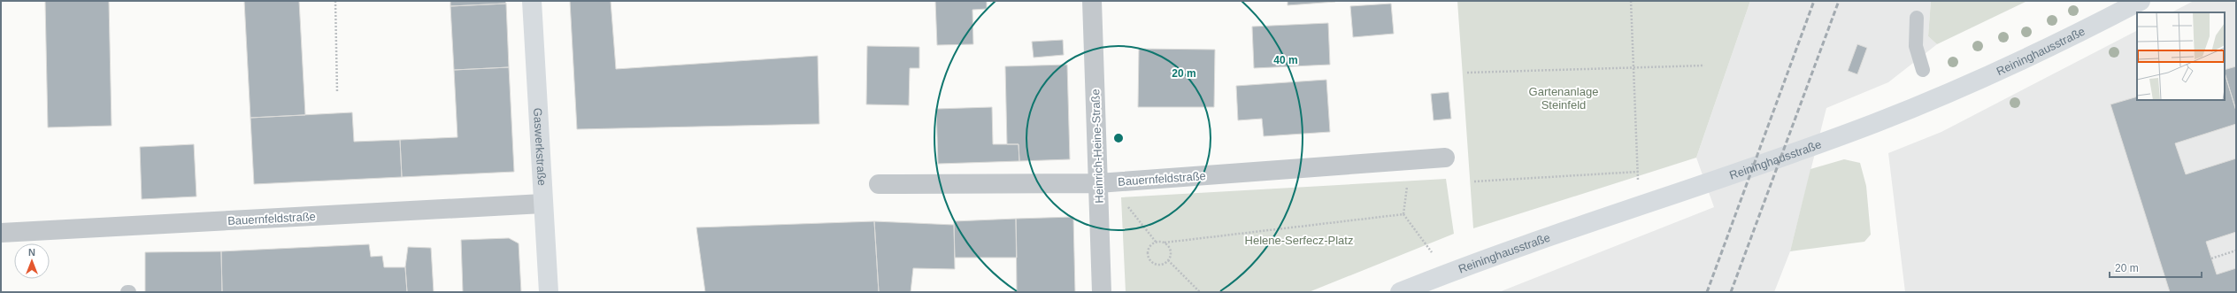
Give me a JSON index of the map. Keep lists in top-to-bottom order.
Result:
{
  "streets": {
    "main road": ["Reininghausstraße", "Gaswerkstraße"],
    "street": ["Heinrich-Heine-Straße", "Bauernfeldstraße"]
  },
  "crossings": [
    ["Heinrich-Heine-Straße", "Bauernfeldstraße"],
    ["Gaswerkstraße", "Bauernfeldstraße"]
  ],
  "parks": ["Gartenanlage Steinfeld", "Helene-Serfecz-Platz"],
  "scale_bar": "20 m",
  "north": "top",
  "rings": ["40 m", "20 m"]
}
